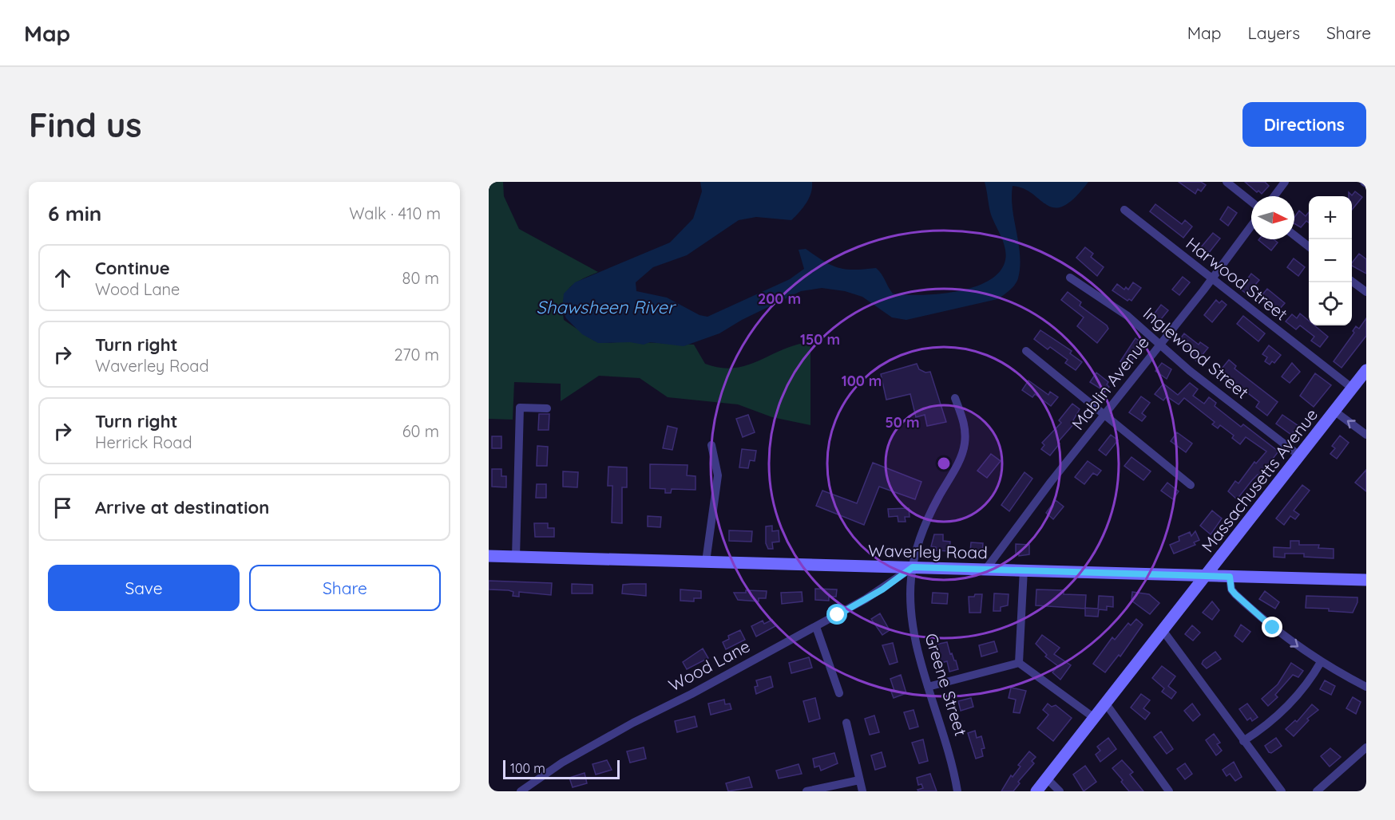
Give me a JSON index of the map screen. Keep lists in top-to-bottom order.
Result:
{
  "streets": {
    "main road": ["Massachusetts Avenue", "Waverley Road"],
    "street": [
      "Harwood Street",
      "Inglewood Street",
      "Mablin Avenue",
      "Wood Lane",
      "Greene Street"
    ]
  },
  "crossings": [
    ["Harwood Street", "Mablin Avenue"],
    ["Harwood Street", "Massachusetts Avenue"],
    ["Inglewood Street", "Mablin Avenue"],
    ["Inglewood Street", "Massachusetts Avenue"],
    ["Mablin Avenue", "Waverley Road"],
    ["Massachusetts Avenue", "Waverley Road"],
    ["Waverley Road", "Wood Lane"],
    ["Waverley Road", "Greene Street"],
    ["Wood Lane", "Greene Street"]
  ],
  "water": ["Shawsheen River"],
  "scale_bar": "100 m",
  "north": "right",
  "page": {
    "header": "Map",
    "nav": ["Map", "Layers", "Share"],
    "buttons": [
      "Directions",
      ["Save", "Share"]
    ],
    "title": "Find us",
    "heading": ["6 min", "Walk · 410 m"],
    "map_buttons": ["+", "−"],
    "list": [
      ["Continue", "Wood Lane", "80 m"],
      ["Turn right", "Waverley Road", "270 m"],
      ["Turn right", "Herrick Road", "60 m"],
      "Arrive at destination"
    ],
    "scale": "100 m"
  },
  "rings": [
    "200 m",
    "150 m",
    "100 m",
    "50 m"
  ]
}
